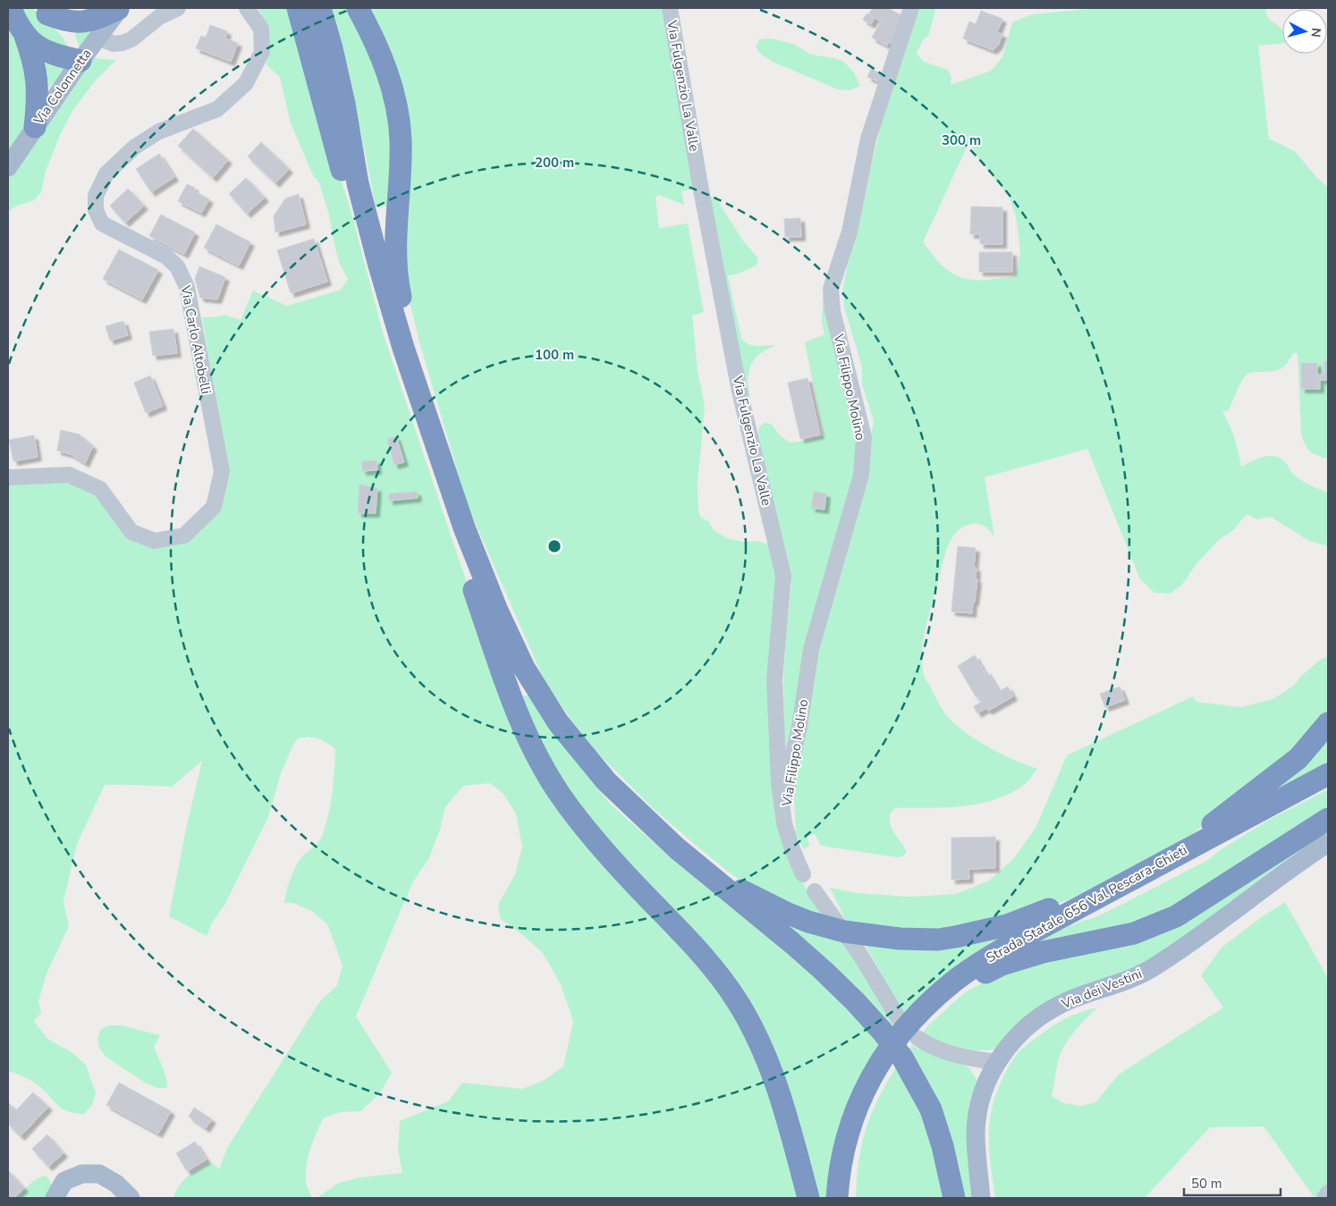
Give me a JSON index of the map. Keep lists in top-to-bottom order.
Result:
{
  "streets": {
    "highway": ["Strada Statale 656 Val Pescara-Chieti"],
    "main road": ["Via Colonnetta", "Via dei Vestini"],
    "street": ["Via Fulgenzio La Valle", "Via Carlo Altobelli", "Via Filippo Molino"]
  },
  "crossings": [
    ["Via Fulgenzio La Valle", "Via Filippo Molino"]
  ],
  "scale_bar": "50 m",
  "north": "right",
  "rings": ["300 m", "200 m", "100 m"]
}
